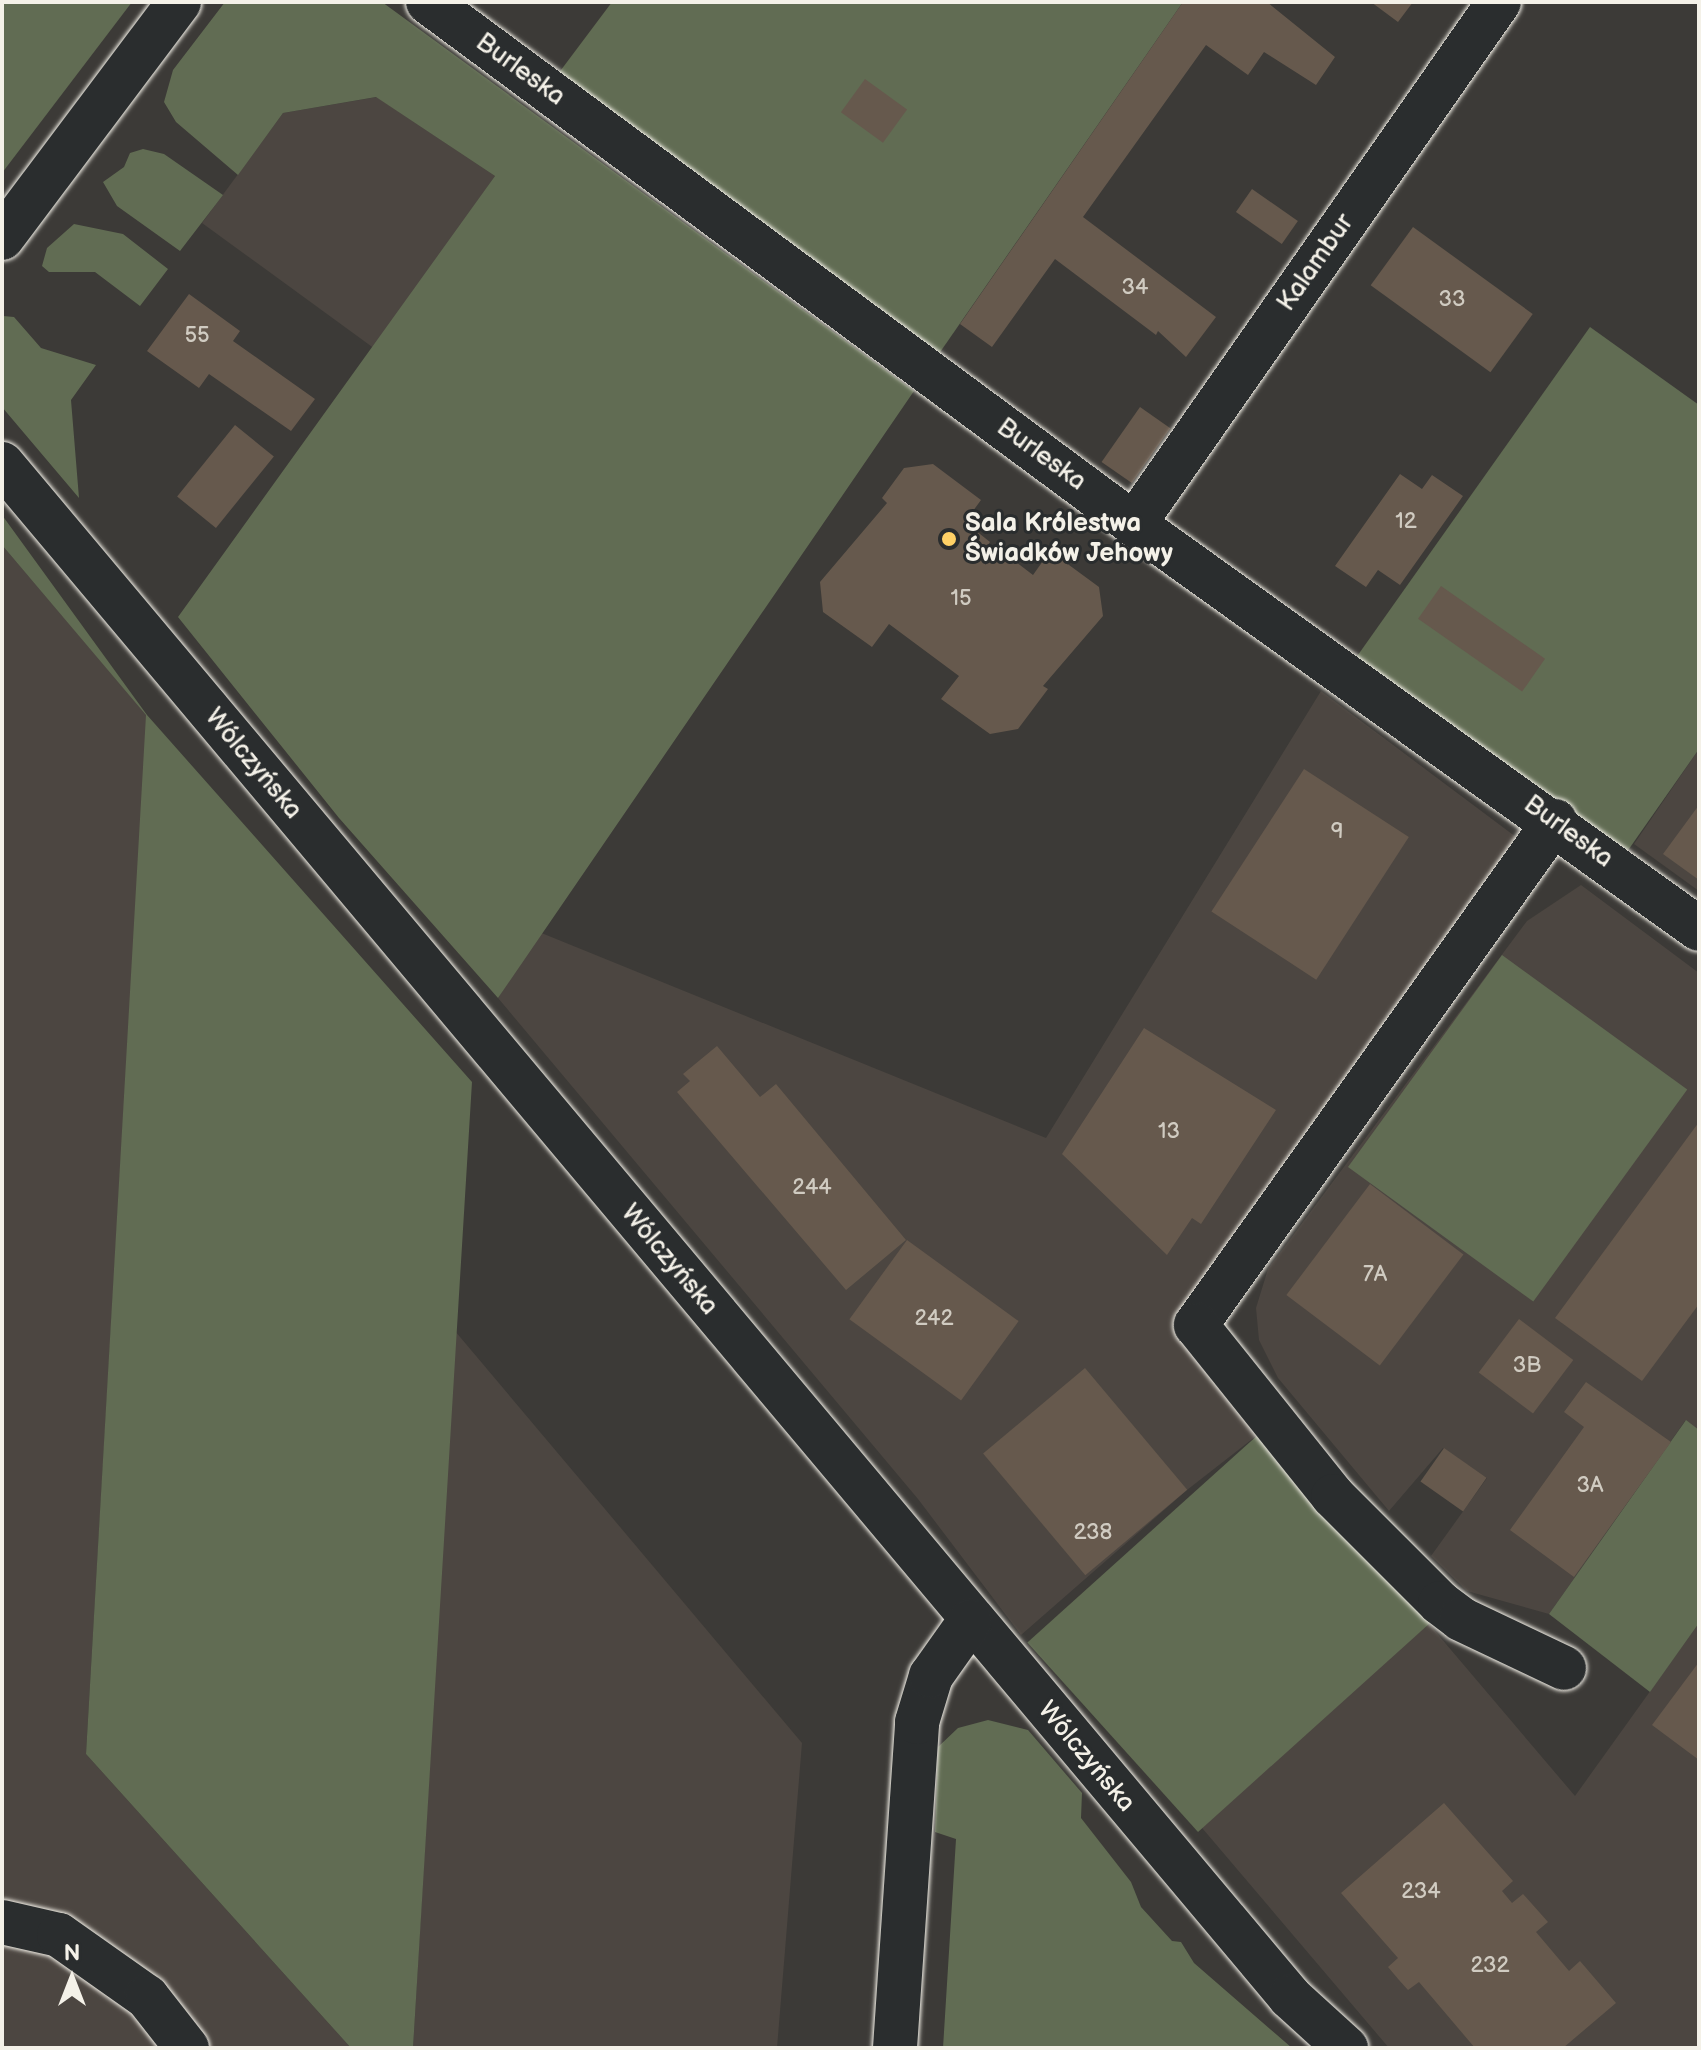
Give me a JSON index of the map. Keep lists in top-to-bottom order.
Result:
{
  "streets": {
    "street": ["Burleska", "Kalambur", "Wólczyńska"]
  },
  "crossings": [
    ["Burleska", "Kalambur"]
  ],
  "places": ["Sala Królestwa Świadków Jehowy"],
  "house_numbers": [
    "34",
    "33",
    "55",
    "12",
    "15",
    "9",
    "13",
    "244",
    "7A",
    "242",
    "3B",
    "3A",
    "238",
    "234",
    "232"
  ],
  "north": "top"
}
